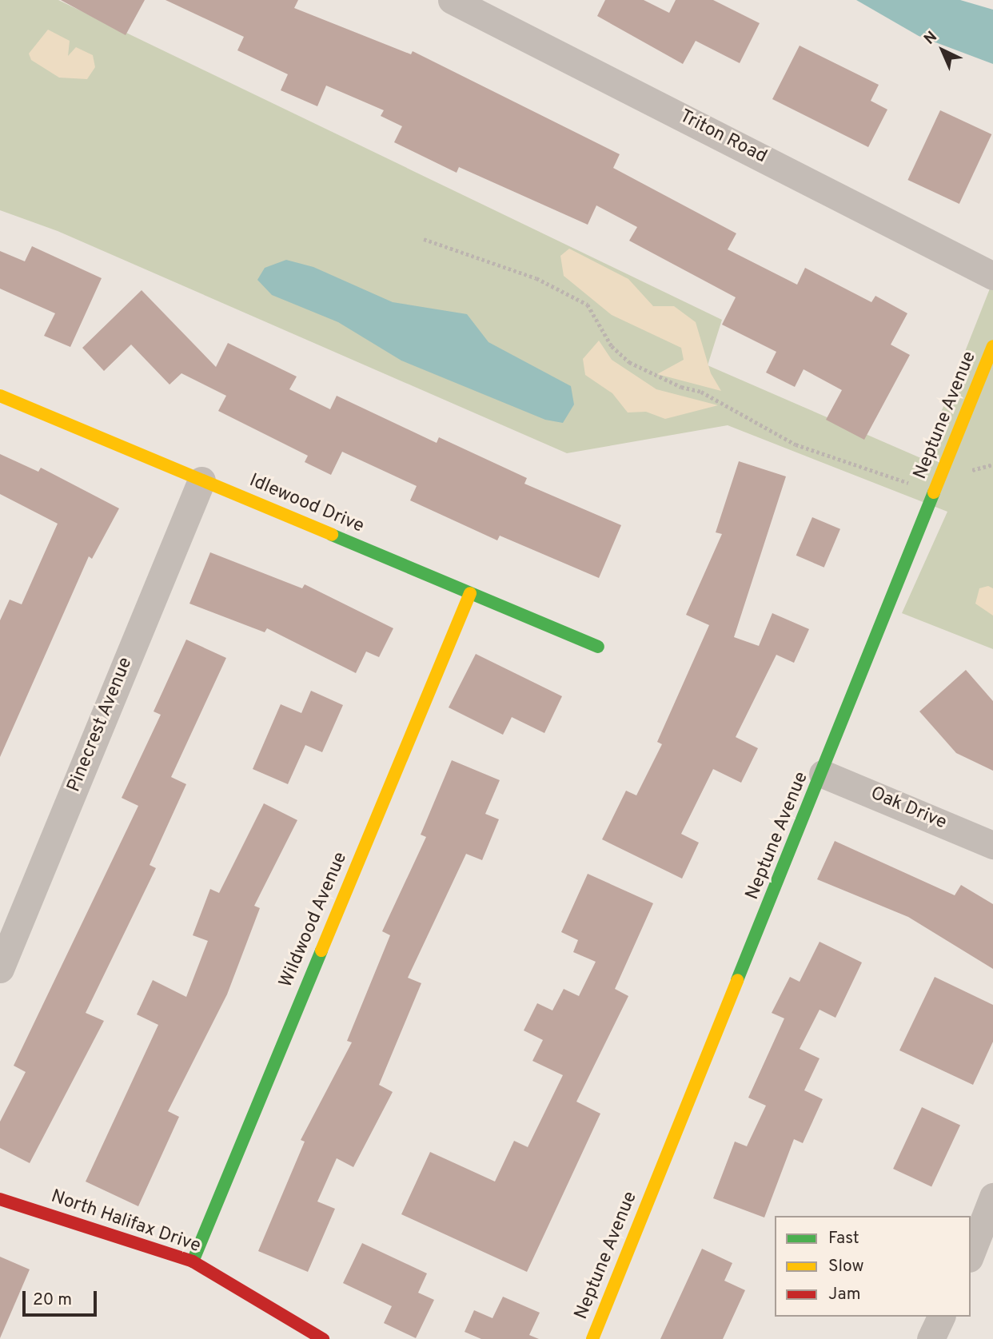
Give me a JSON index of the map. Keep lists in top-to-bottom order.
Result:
{
  "streets": {
    "street": [
      "Triton Road",
      "Neptune Avenue",
      "Idlewood Drive",
      "Pinecrest Avenue",
      "Oak Drive",
      "Wildwood Avenue",
      "North Halifax Drive"
    ]
  },
  "crossings": [
    ["Neptune Avenue", "Oak Drive"],
    ["Idlewood Drive", "Pinecrest Avenue"],
    ["Idlewood Drive", "Wildwood Avenue"],
    ["Wildwood Avenue", "North Halifax Drive"]
  ],
  "legend": ["Fast", "Slow", "Jam"],
  "scale_bar": "20 m",
  "north": "top left"
}
